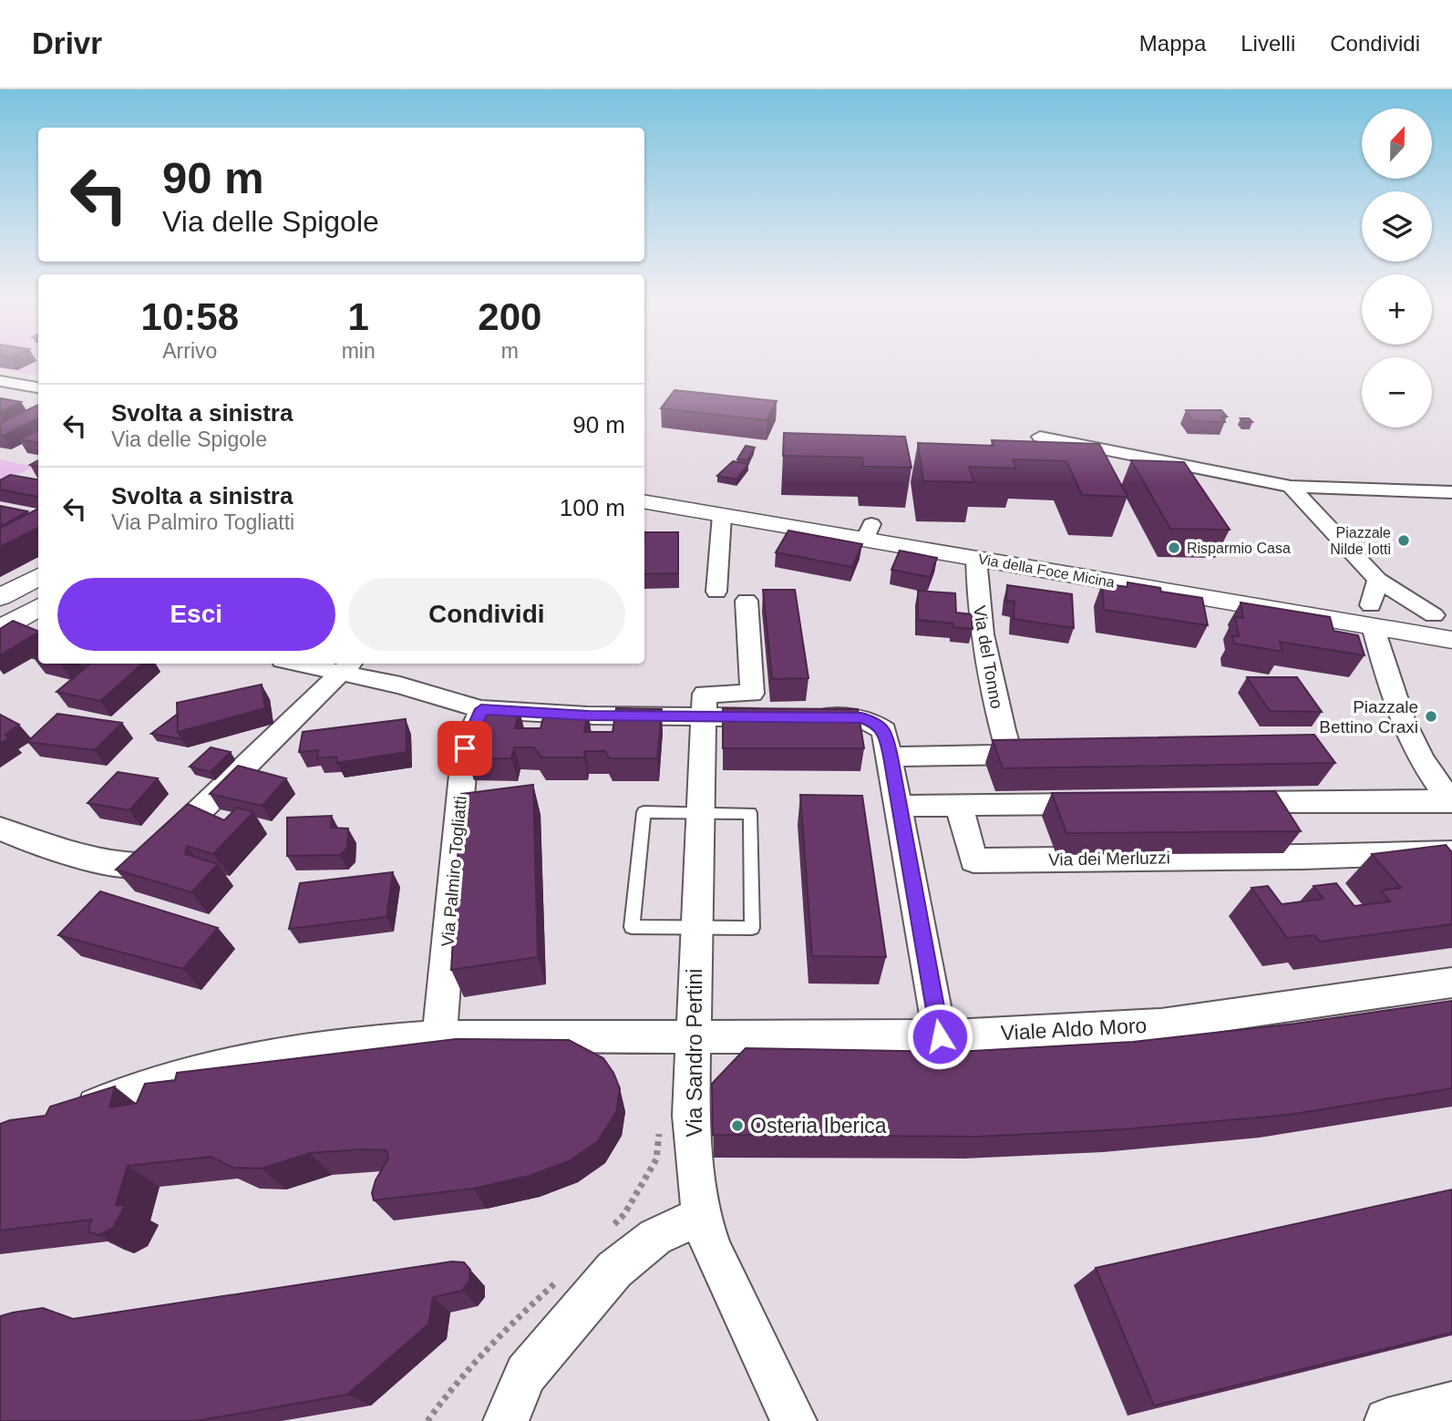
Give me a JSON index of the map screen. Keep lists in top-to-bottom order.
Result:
{
  "streets": {
    "street": [
      "Via della Foce Micina",
      "Via del Tonno",
      "Via dei Merluzzi",
      "Via Palmiro Togliatti",
      "Viale Aldo Moro",
      "Via Sandro Pertini"
    ]
  },
  "crossings": [
    ["Via della Foce Micina", "Via del Tonno"],
    ["Via Palmiro Togliatti", "Viale Aldo Moro"],
    ["Viale Aldo Moro", "Via Sandro Pertini"]
  ],
  "places": [
    "Piazzale Nilde Iotti",
    "Risparmio Casa",
    "Piazzale Bettino Craxi",
    "Osteria Iberica"
  ],
  "north": "top",
  "page": {
    "header": "Drivr",
    "nav": ["Mappa", "Livelli", "Condividi"],
    "map_buttons": ["+", "−"],
    "turn": ["90 m", "Via delle Spigole"],
    "eta": [
      "10:58",
      "Arrivo",
      "1",
      "min",
      "200",
      "m"
    ],
    "list": [
      {
        "name": "Svolta a sinistra",
        "note": "Via delle Spigole",
        "value": "90 m"
      },
      {
        "name": "Svolta a sinistra",
        "note": "Via Palmiro Togliatti",
        "value": "100 m"
      }
    ],
    "buttons": ["Esci", "Condividi"]
  }
}
